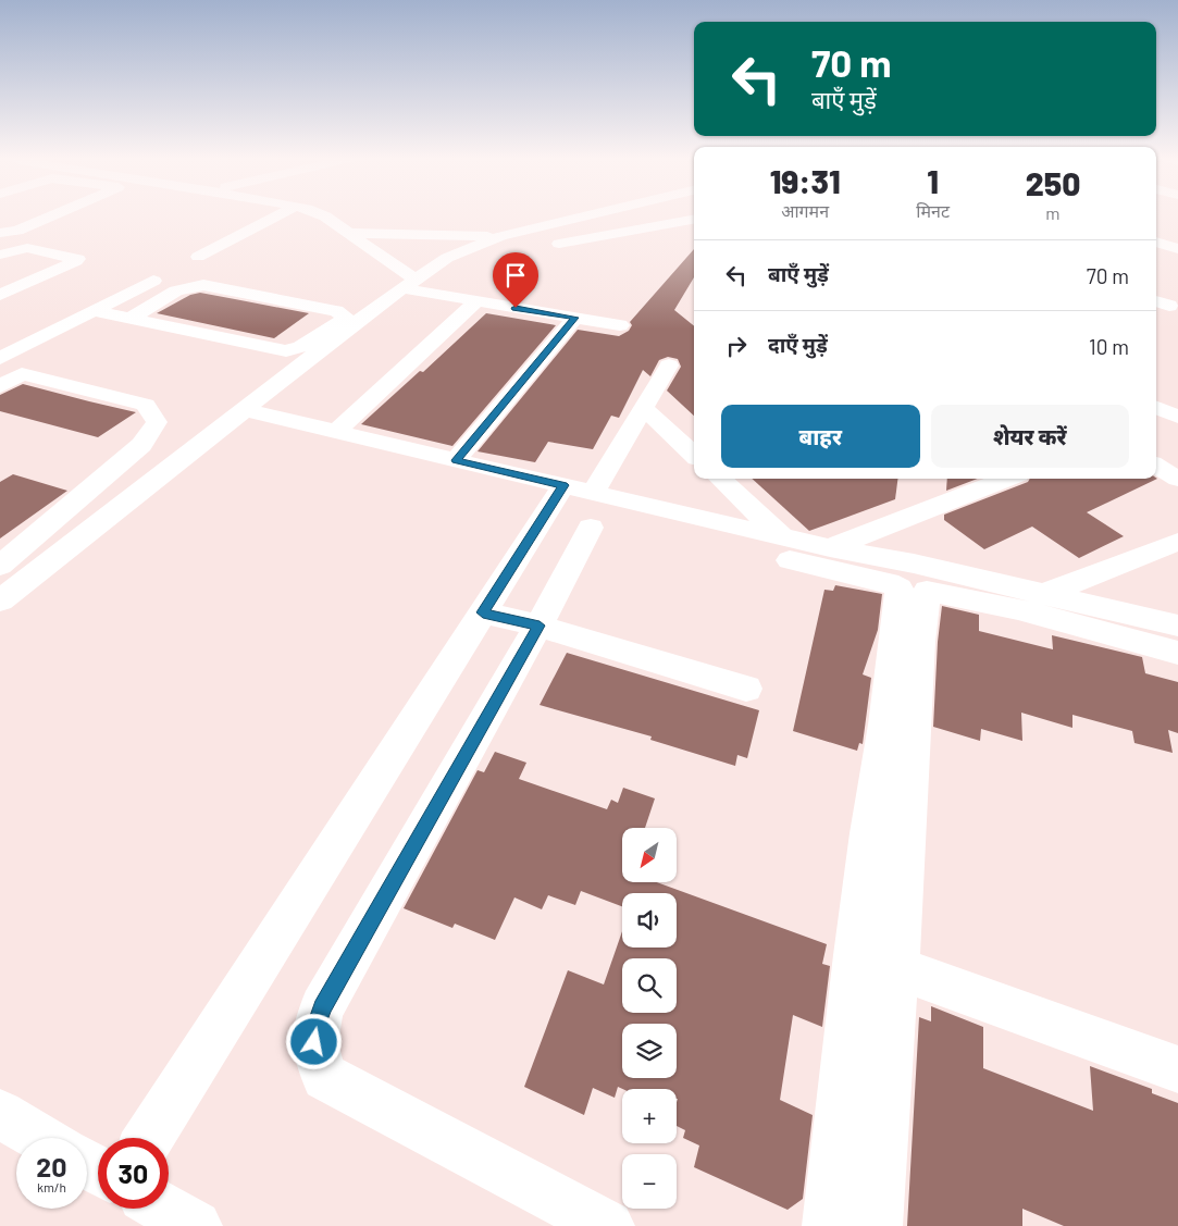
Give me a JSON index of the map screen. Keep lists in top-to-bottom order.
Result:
{
  "north": "bottom left",
  "page": {
    "turn": ["70 m", "बाएँ मुड़ें"],
    "eta": [
      "19:31",
      "आगमन",
      "1",
      "मिनट",
      "250",
      "m"
    ],
    "list": [
      {
        "name": "बाएँ मुड़ें",
        "value": "70 m"
      },
      {
        "name": "दाएँ मुड़ें",
        "value": "10 m"
      }
    ],
    "buttons": ["बाहर", "शेयर करें"],
    "map_buttons": ["+", "−"],
    "speed": "20 km/h",
    "limit": "30"
  }
}
